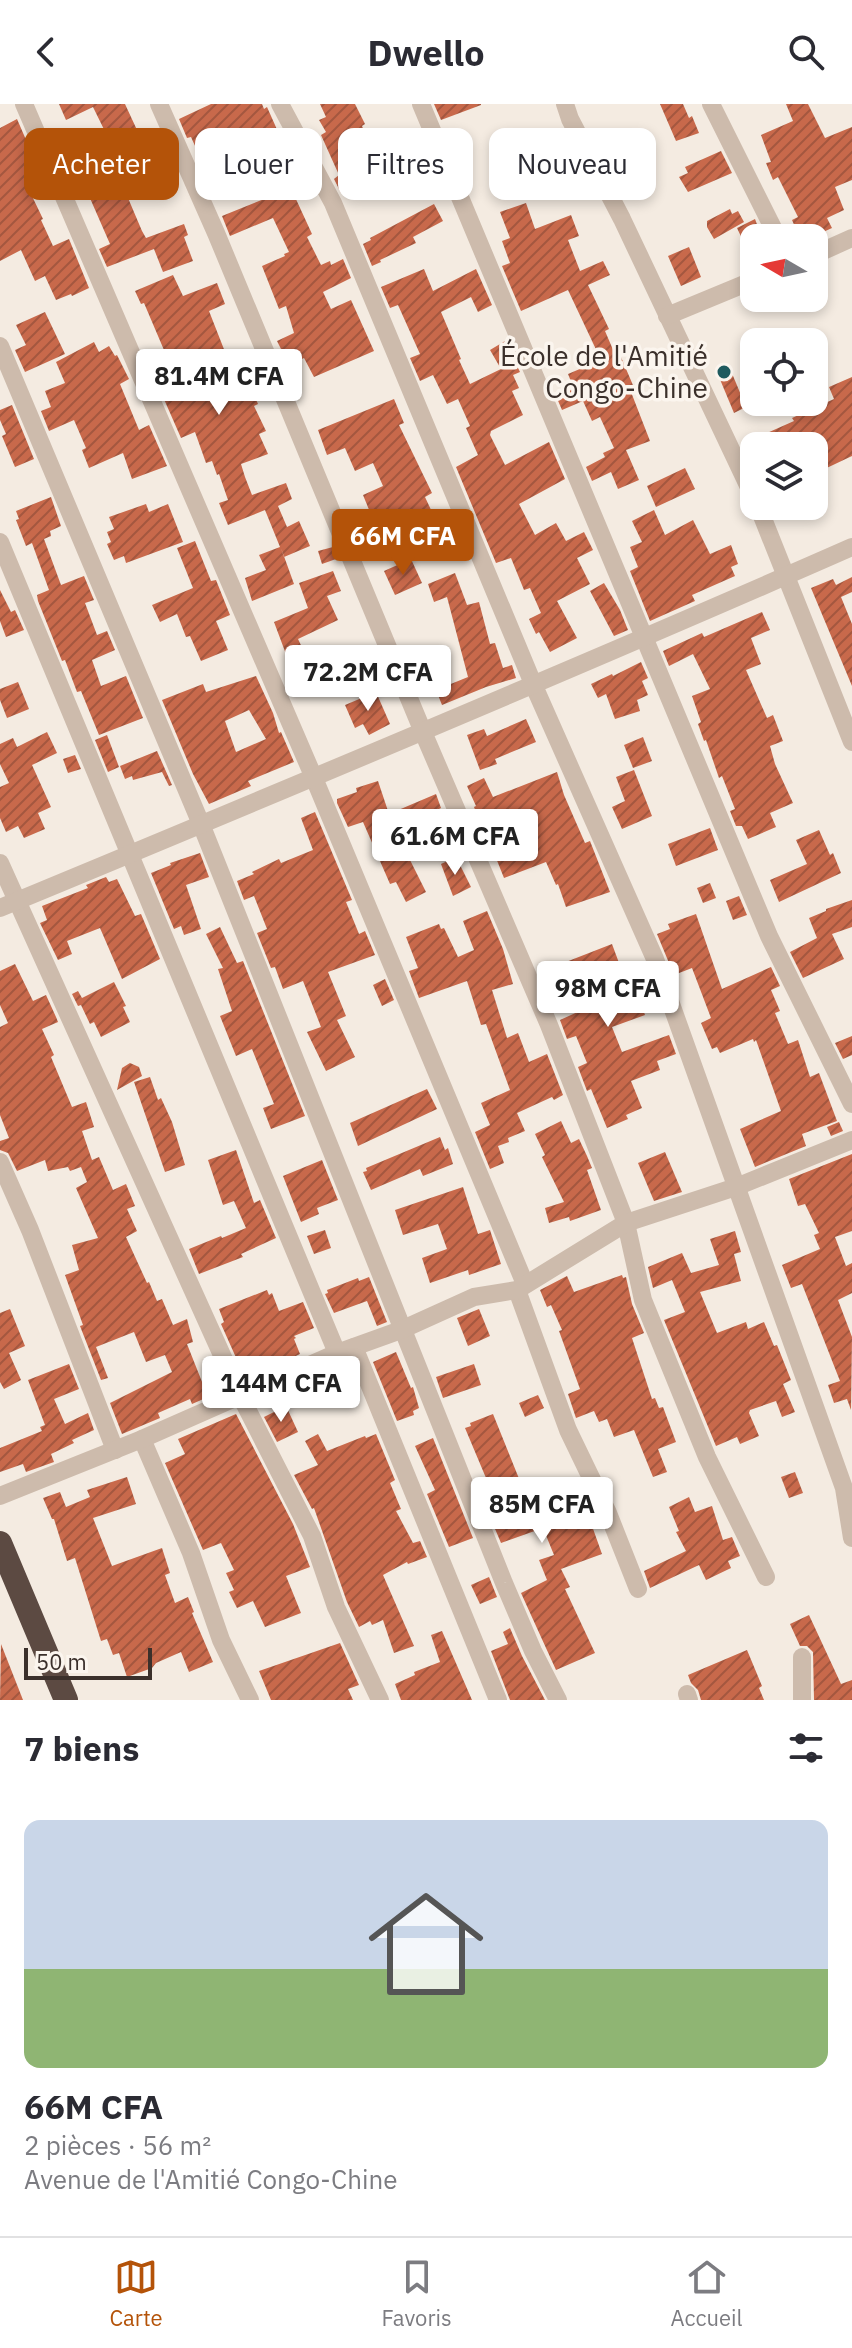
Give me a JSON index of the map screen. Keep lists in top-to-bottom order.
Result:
{
  "places": ["École de l'Amitié Congo-Chine"],
  "scale_bar": "50 m",
  "north": "left",
  "page": {
    "header": "Dwello",
    "chip": [
      "Acheter",
      "Louer",
      "Filtres",
      "Nouveau"
    ],
    "price": [
      "81.4M CFA",
      "66M CFA",
      "72.2M CFA",
      "61.6M CFA",
      "98M CFA",
      "144M CFA",
      "85M CFA"
    ],
    "scale": "50 m",
    "heading": "7 biens",
    "list": [
      {
        "name": "66M CFA",
        "note": "2 pièces · 56 m² · Avenue de l'Amitié Congo-Chine"
      }
    ],
    "tabs": ["Carte", "Favoris", "Accueil"]
  }
}
